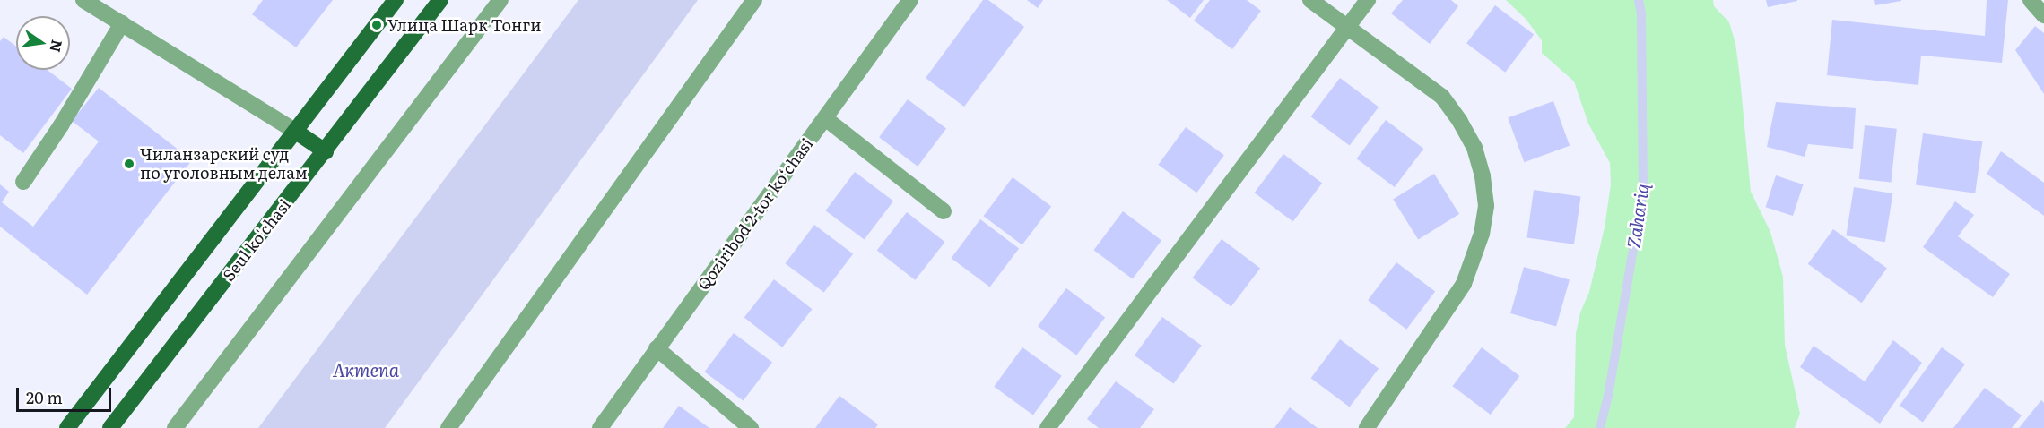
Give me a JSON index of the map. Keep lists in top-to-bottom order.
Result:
{
  "streets": {
    "main road": ["Seul ko'chasi"],
    "street": ["Qoziribod 2-tor ko‘chasi"]
  },
  "water": ["Zahariq", "Актепа"],
  "places": ["Улица Шарк Тонги", "Чиланзарский суд по уголовным делам"],
  "scale_bar": "20 m",
  "north": "right"
}
